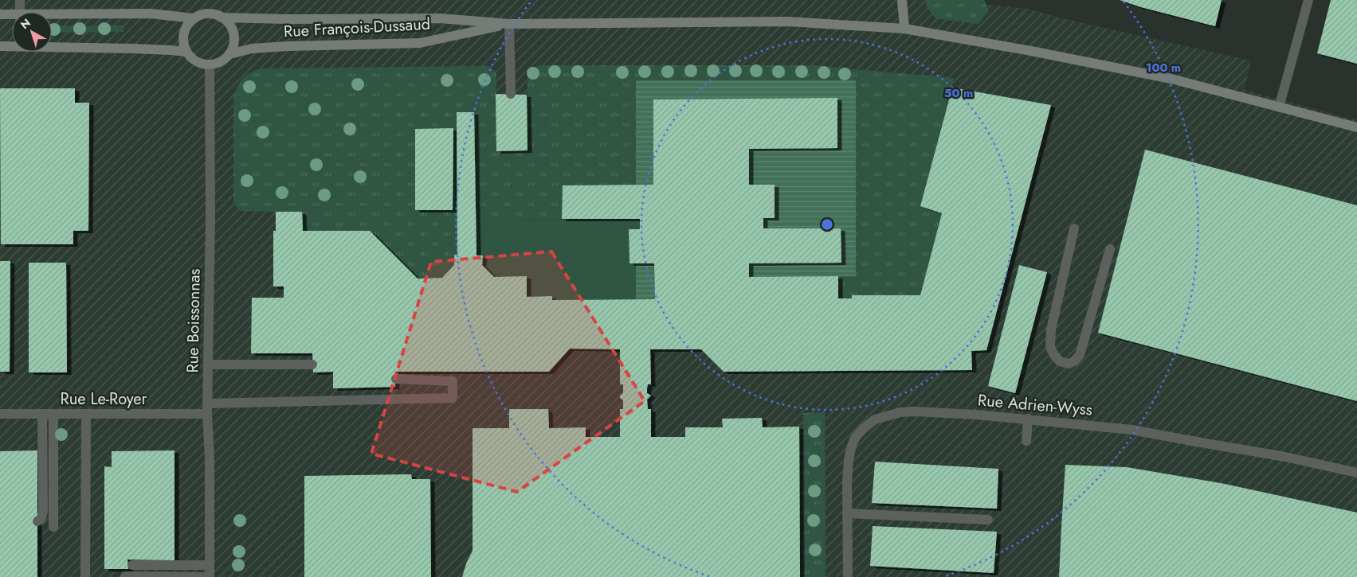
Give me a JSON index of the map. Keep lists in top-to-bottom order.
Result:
{
  "streets": {
    "main road": ["Rue François-Dussaud"],
    "street": ["Rue Boissonnas", "Rue Le-Royer", "Rue Adrien-Wyss"]
  },
  "crossings": [
    ["Rue François-Dussaud", "Rue Boissonnas"],
    ["Rue Boissonnas", "Rue Le-Royer"]
  ],
  "north": "top left",
  "rings": ["100 m", "50 m"]
}
